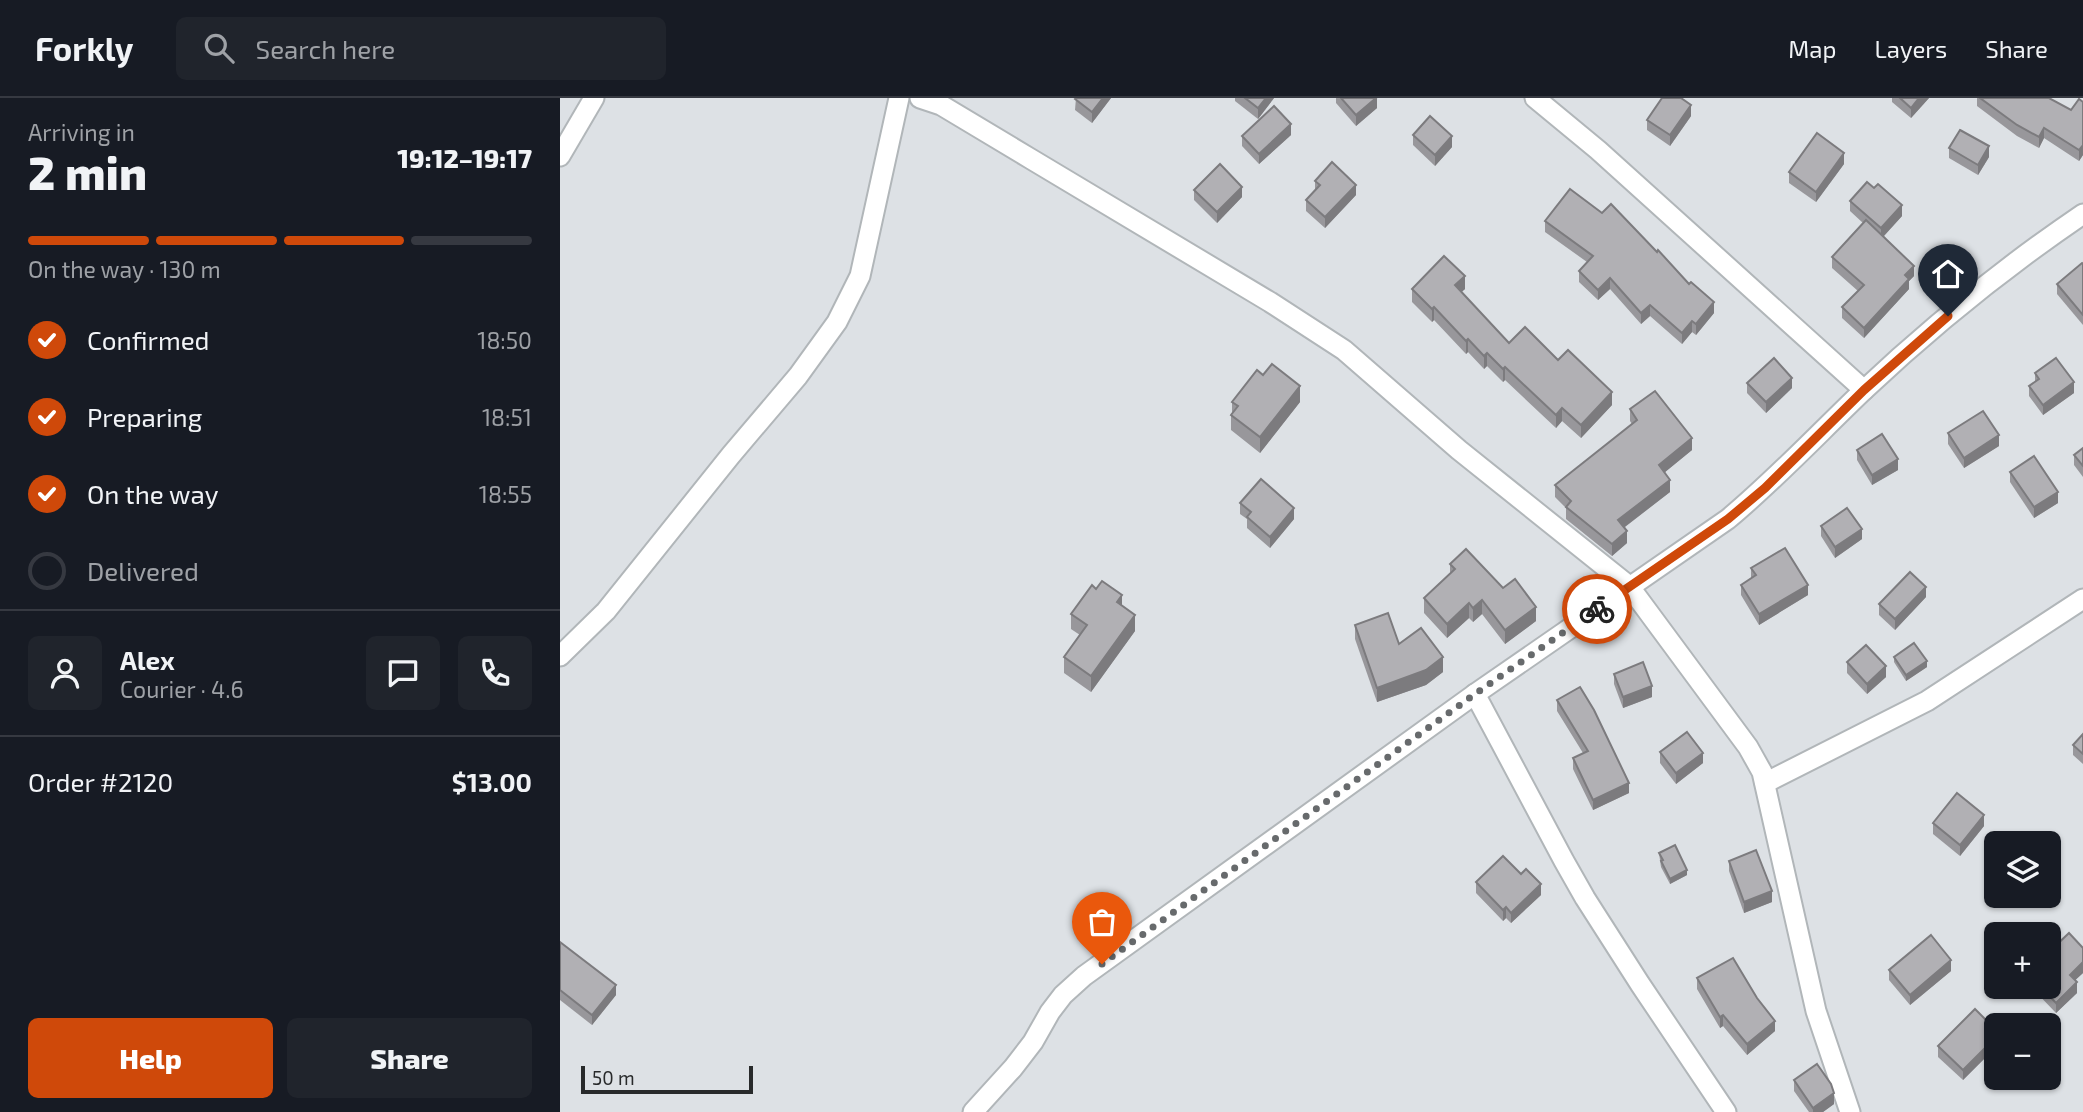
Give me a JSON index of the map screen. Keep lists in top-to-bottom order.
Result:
{
  "scale_bar": "50 m",
  "page": {
    "header": "Forkly",
    "search": "Search here",
    "nav": ["Map", "Layers", "Share"],
    "heading": ["2 min", "Arriving in", "19:12–19:17"],
    "panel": [
      "Alex",
      "Courier · 4.6",
      "Order #2120",
      "$13.00"
    ],
    "bar": "On the way · 130 m",
    "list": [
      ["Confirmed", "18:50"],
      ["Preparing", "18:51"],
      ["On the way", "18:55"],
      "Delivered"
    ],
    "map_buttons": ["+", "−"],
    "buttons": ["Help", "Share"],
    "scale": "50 m"
  }
}
